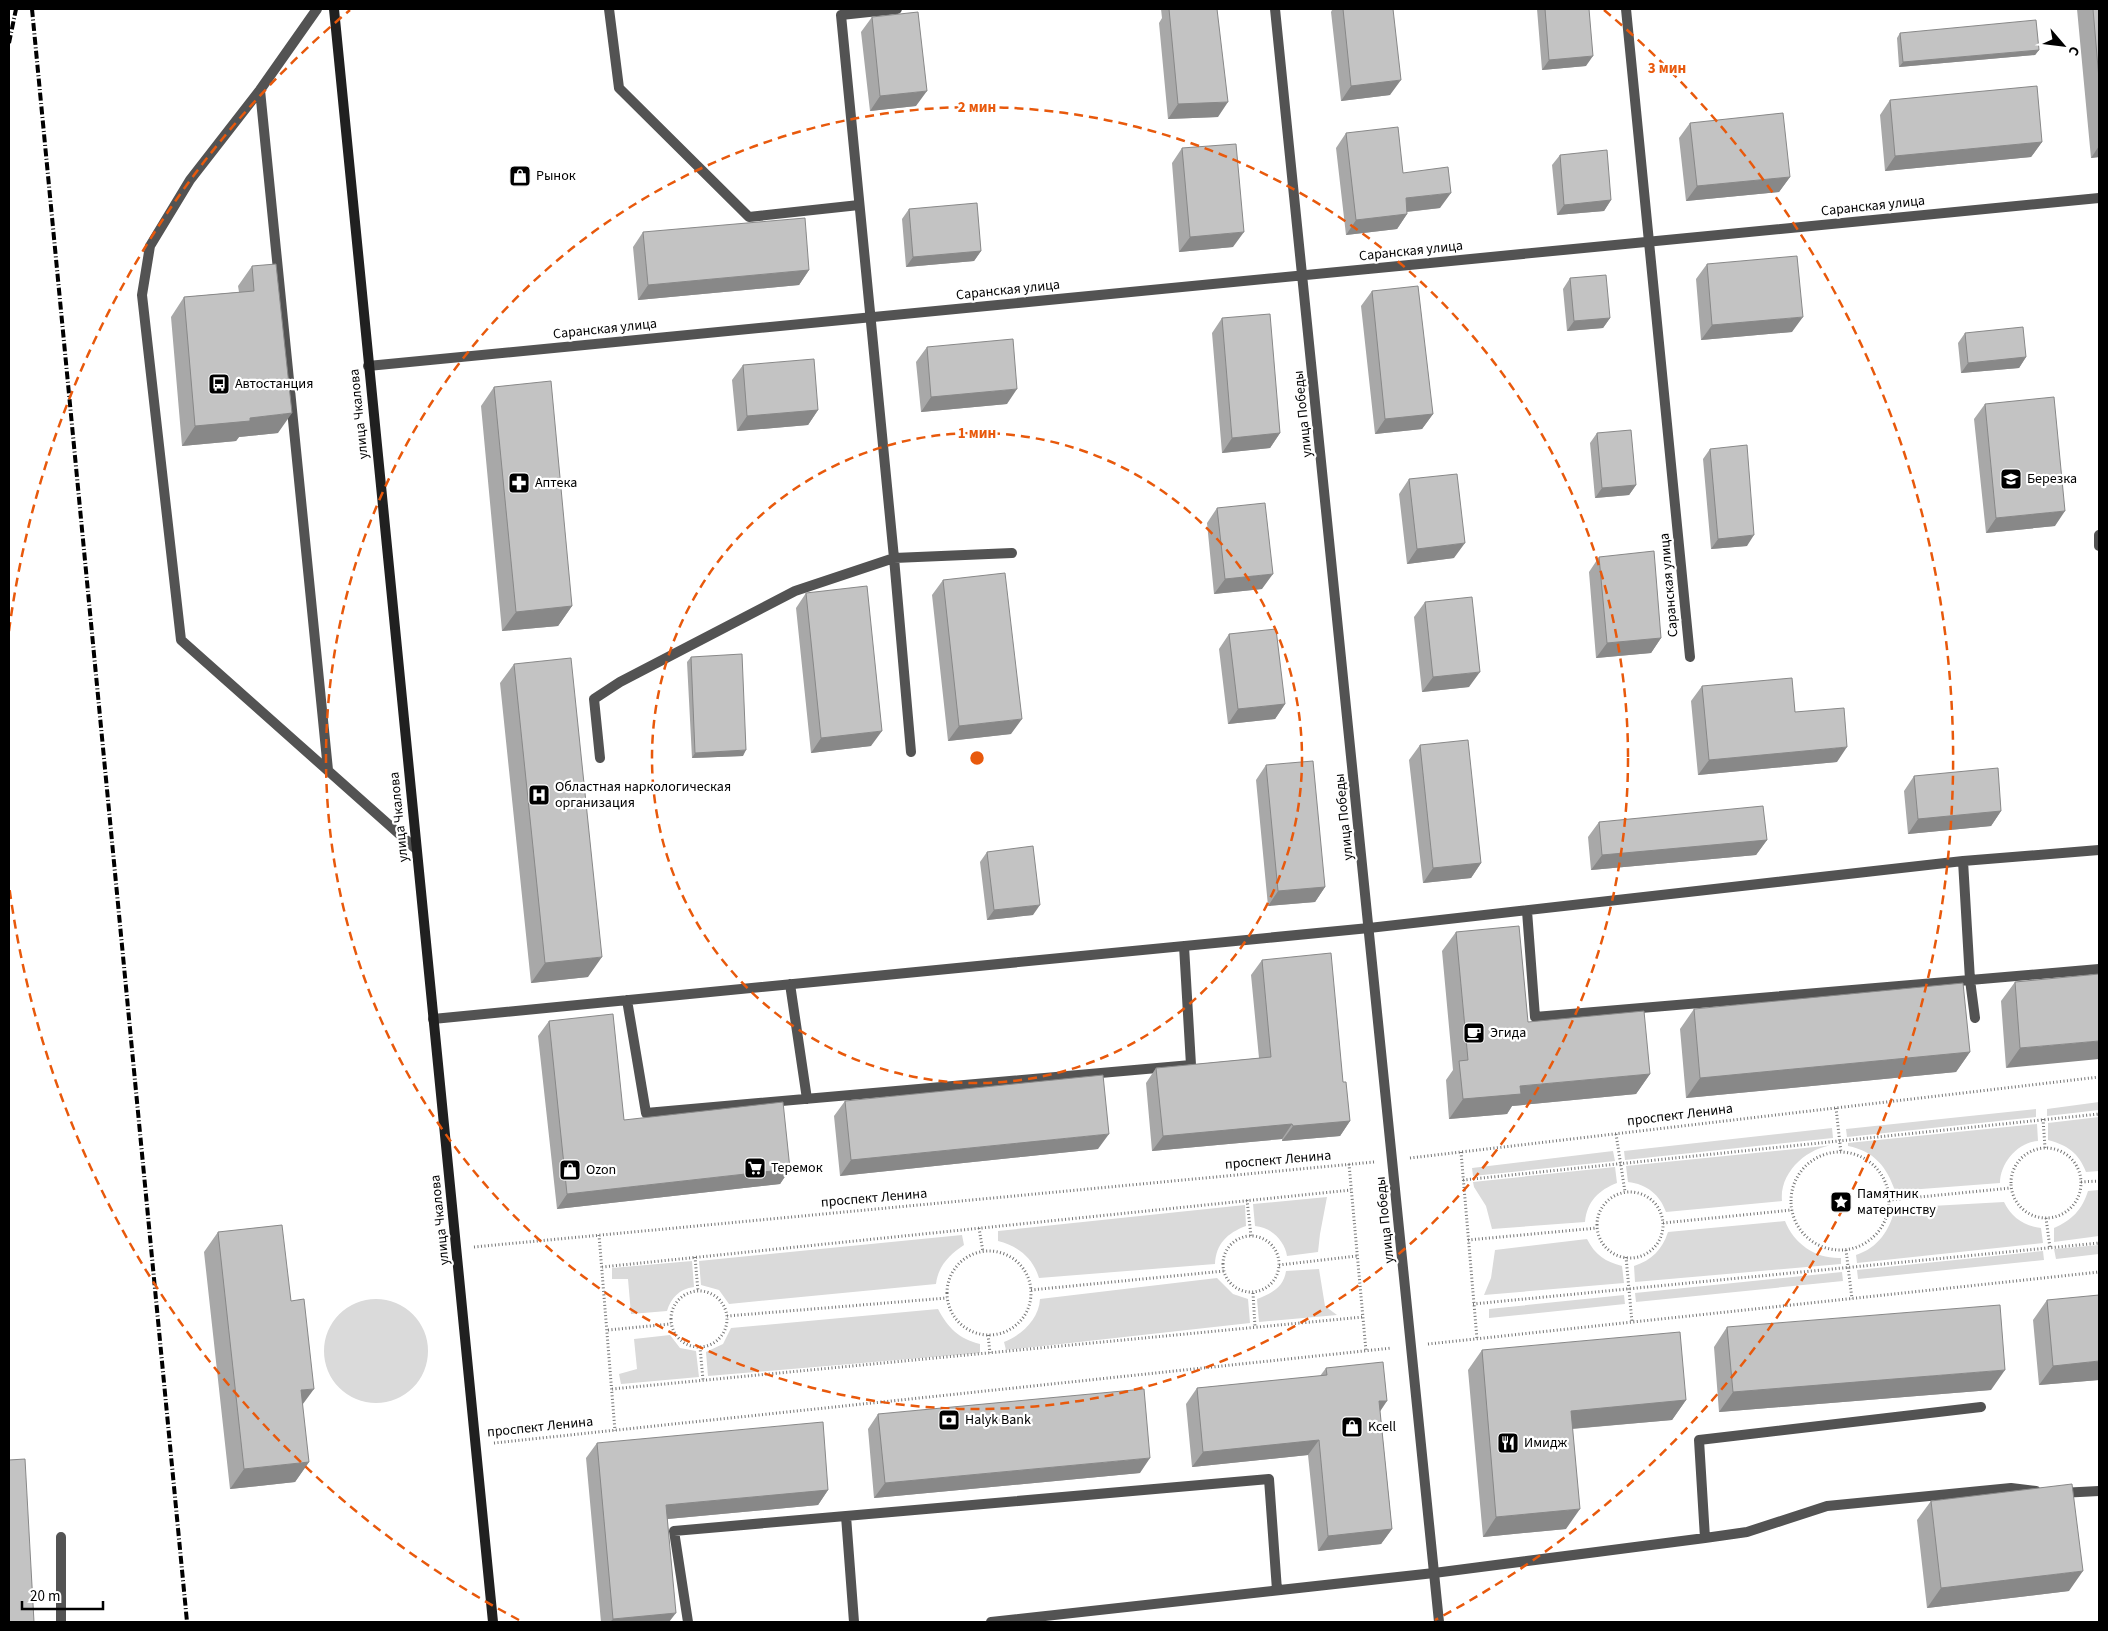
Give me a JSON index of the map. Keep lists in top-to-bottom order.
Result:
{
  "streets": {
    "main road": ["улица Чкалова"],
    "street": ["Саранская улица", "улица Победы"],
    "path": ["проспект Ленина"]
  },
  "crossings": [
    ["Саранская улица", "улица Чкалова"],
    ["Саранская улица", "улица Победы"],
    ["улица Чкалова", "проспект Ленина"],
    ["улица Победы", "проспект Ленина"]
  ],
  "places": {
    "shop": ["Рынок", "Ozon", "Kcell"],
    "bus stop": ["Автостанция"],
    "school or university": ["Березка"],
    "pharmacy": ["Аптека"],
    "hospital": ["Областная наркологическая организация"],
    "cafe": ["Эгида"],
    "supermarket": ["Теремок"],
    "place": ["Памятник материнству"],
    "bank": ["Halyk Bank"],
    "restaurant": ["Имидж"]
  },
  "scale_bar": "20 m",
  "north": "bottom right",
  "rings": ["3 мин", "2 мин", "1 мин"]
}
